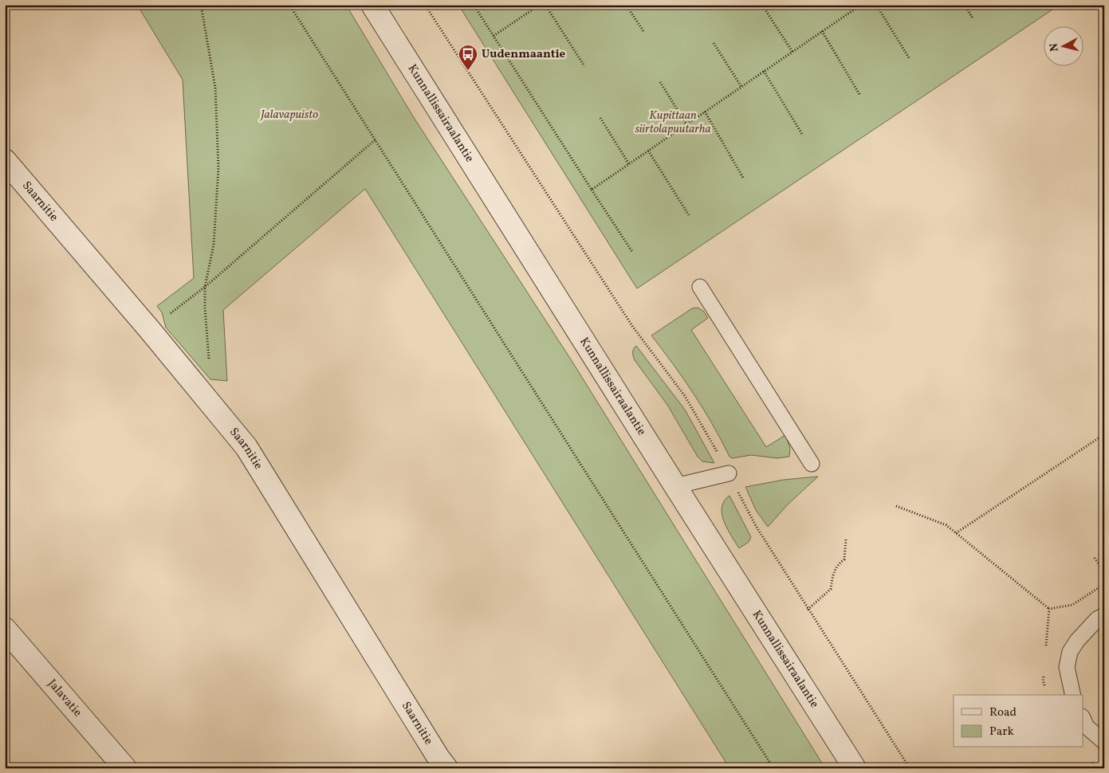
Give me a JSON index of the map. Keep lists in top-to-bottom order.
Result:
{
  "streets": {
    "street": ["Kunnallissairaalantie", "Saarnitie", "Jalavatie"]
  },
  "parks": ["Jalavapuisto", "Kupittaan siirtolapuutarha"],
  "places": {
    "bus stop": ["Uudenmaantie"]
  },
  "legend": ["Road", "Park"],
  "north": "left"
}
